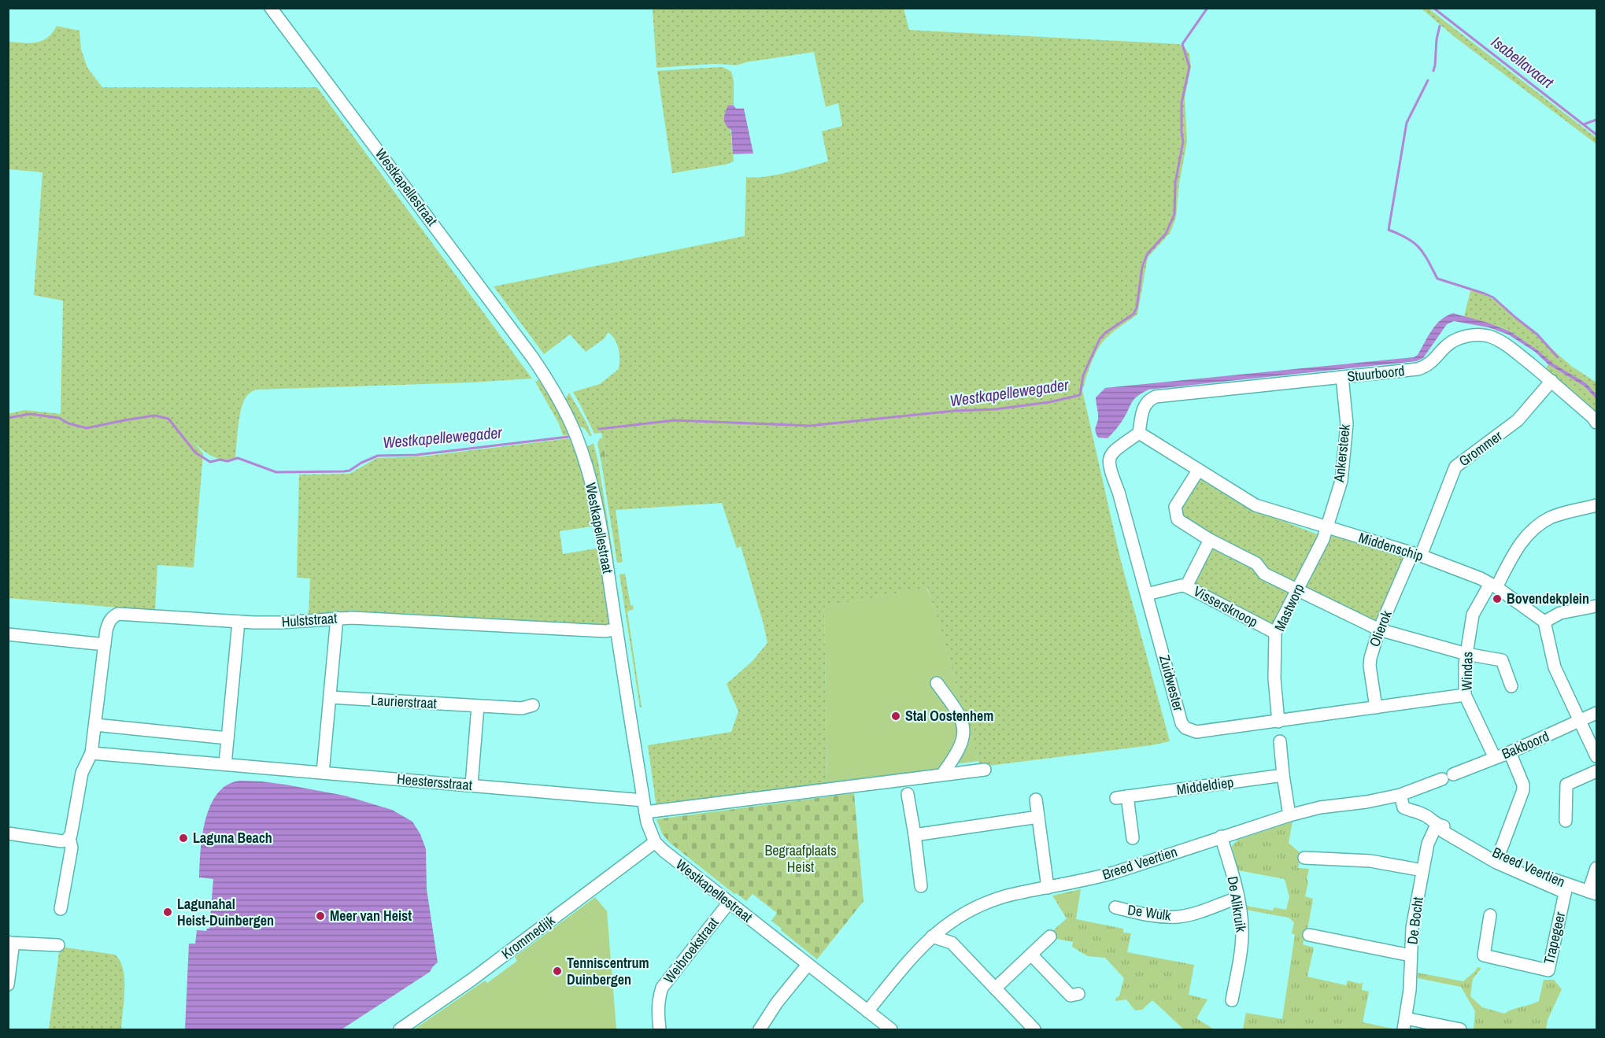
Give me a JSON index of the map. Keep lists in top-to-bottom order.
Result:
{
  "streets": {
    "street": [
      "Westkapellestraat",
      "Stuurboord",
      "Grommer",
      "Ankersteek",
      "Middenschip",
      "Vissersknoop",
      "Mastworp",
      "Hulststraat",
      "Olierok",
      "Windas",
      "Zuidwester",
      "Laurierstraat",
      "Bakboord",
      "Heestersstraat",
      "Middeldiep",
      "Breed Veertien",
      "De Alikruik",
      "De Wulk",
      "De Bocht",
      "Krommedijk",
      "Trapegeer",
      "Weibroekstraat"
    ]
  },
  "crossings": [
    ["Westkapellestraat", "Hulststraat"],
    ["Westkapellestraat", "Heestersstraat"],
    ["Westkapellestraat", "Breed Veertien"],
    ["Westkapellestraat", "Krommedijk"],
    ["Westkapellestraat", "Weibroekstraat"],
    ["Stuurboord", "Grommer"],
    ["Stuurboord", "Ankersteek"],
    ["Stuurboord", "Middenschip"],
    ["Stuurboord", "Zuidwester"],
    ["Grommer", "Middenschip"],
    ["Grommer", "Olierok"],
    ["Ankersteek", "Middenschip"],
    ["Ankersteek", "Mastworp"],
    ["Middenschip", "Mastworp"],
    ["Middenschip", "Olierok"],
    ["Middenschip", "Windas"],
    ["Middenschip", "Zuidwester"],
    ["Vissersknoop", "Mastworp"],
    ["Vissersknoop", "Zuidwester"],
    ["Mastworp", "Zuidwester"],
    ["Olierok", "Zuidwester"],
    ["Windas", "Zuidwester"],
    ["Windas", "Bakboord"],
    ["Bakboord", "Breed Veertien"],
    ["Breed Veertien", "De Alikruik"],
    ["Breed Veertien", "De Bocht"],
    ["Breed Veertien", "Trapegeer"],
    ["De Alikruik", "De Wulk"]
  ],
  "water": ["Isabellavaart", "Westkapellewegader"],
  "parks": ["Begraafplaats Heist"],
  "places": [
    "Bovendekplein",
    "Stal Oostenhem",
    "Laguna Beach",
    "Lagunahal Heist-Duinbergen",
    "Meer van Heist",
    "Tenniscentrum Duinbergen"
  ]
}
